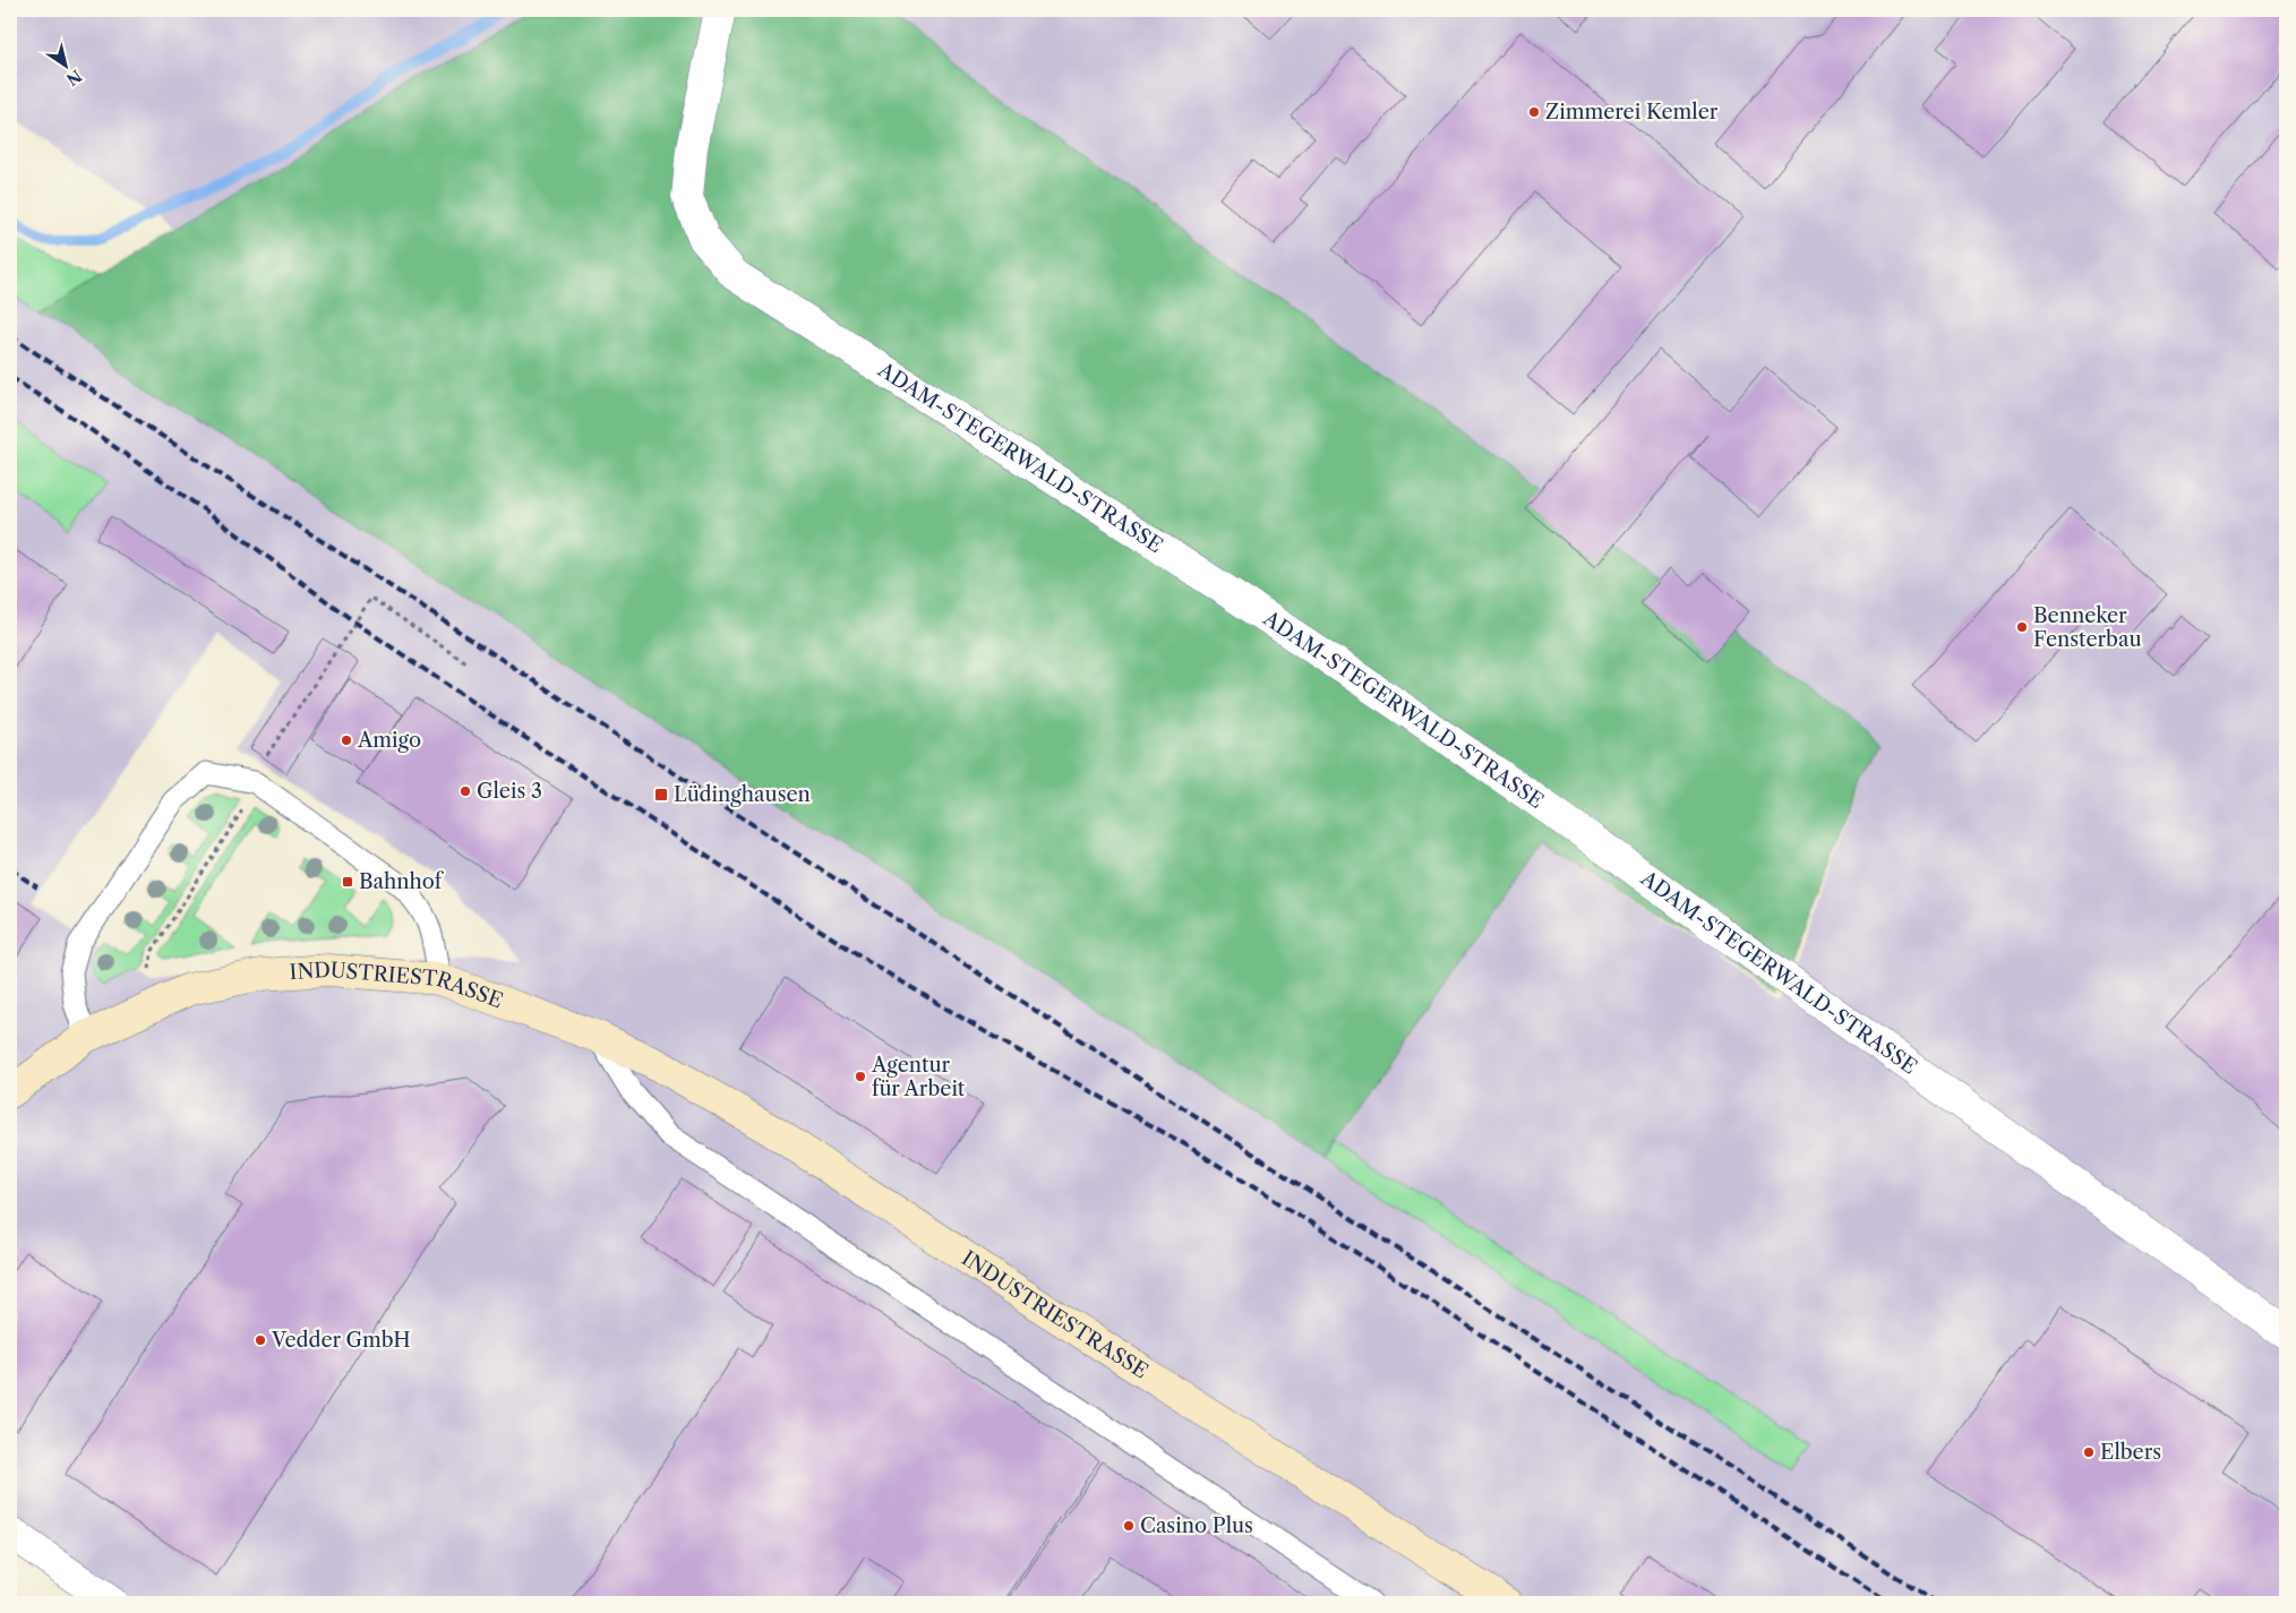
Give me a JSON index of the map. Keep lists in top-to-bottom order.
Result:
{
  "streets": {
    "street": ["ADAM-STEGERWALD-STRASSE", "INDUSTRIESTRASSE"]
  },
  "places": {
    "other": [
      "Zimmerei Kemler",
      "Benneker Fensterbau",
      "Amigo",
      "Gleis 3",
      "Agentur für Arbeit",
      "Vedder GmbH",
      "Elbers",
      "Casino Plus"
    ],
    "transit": ["Lüdinghausen", "Bahnhof"]
  },
  "north": "bottom right"
}
